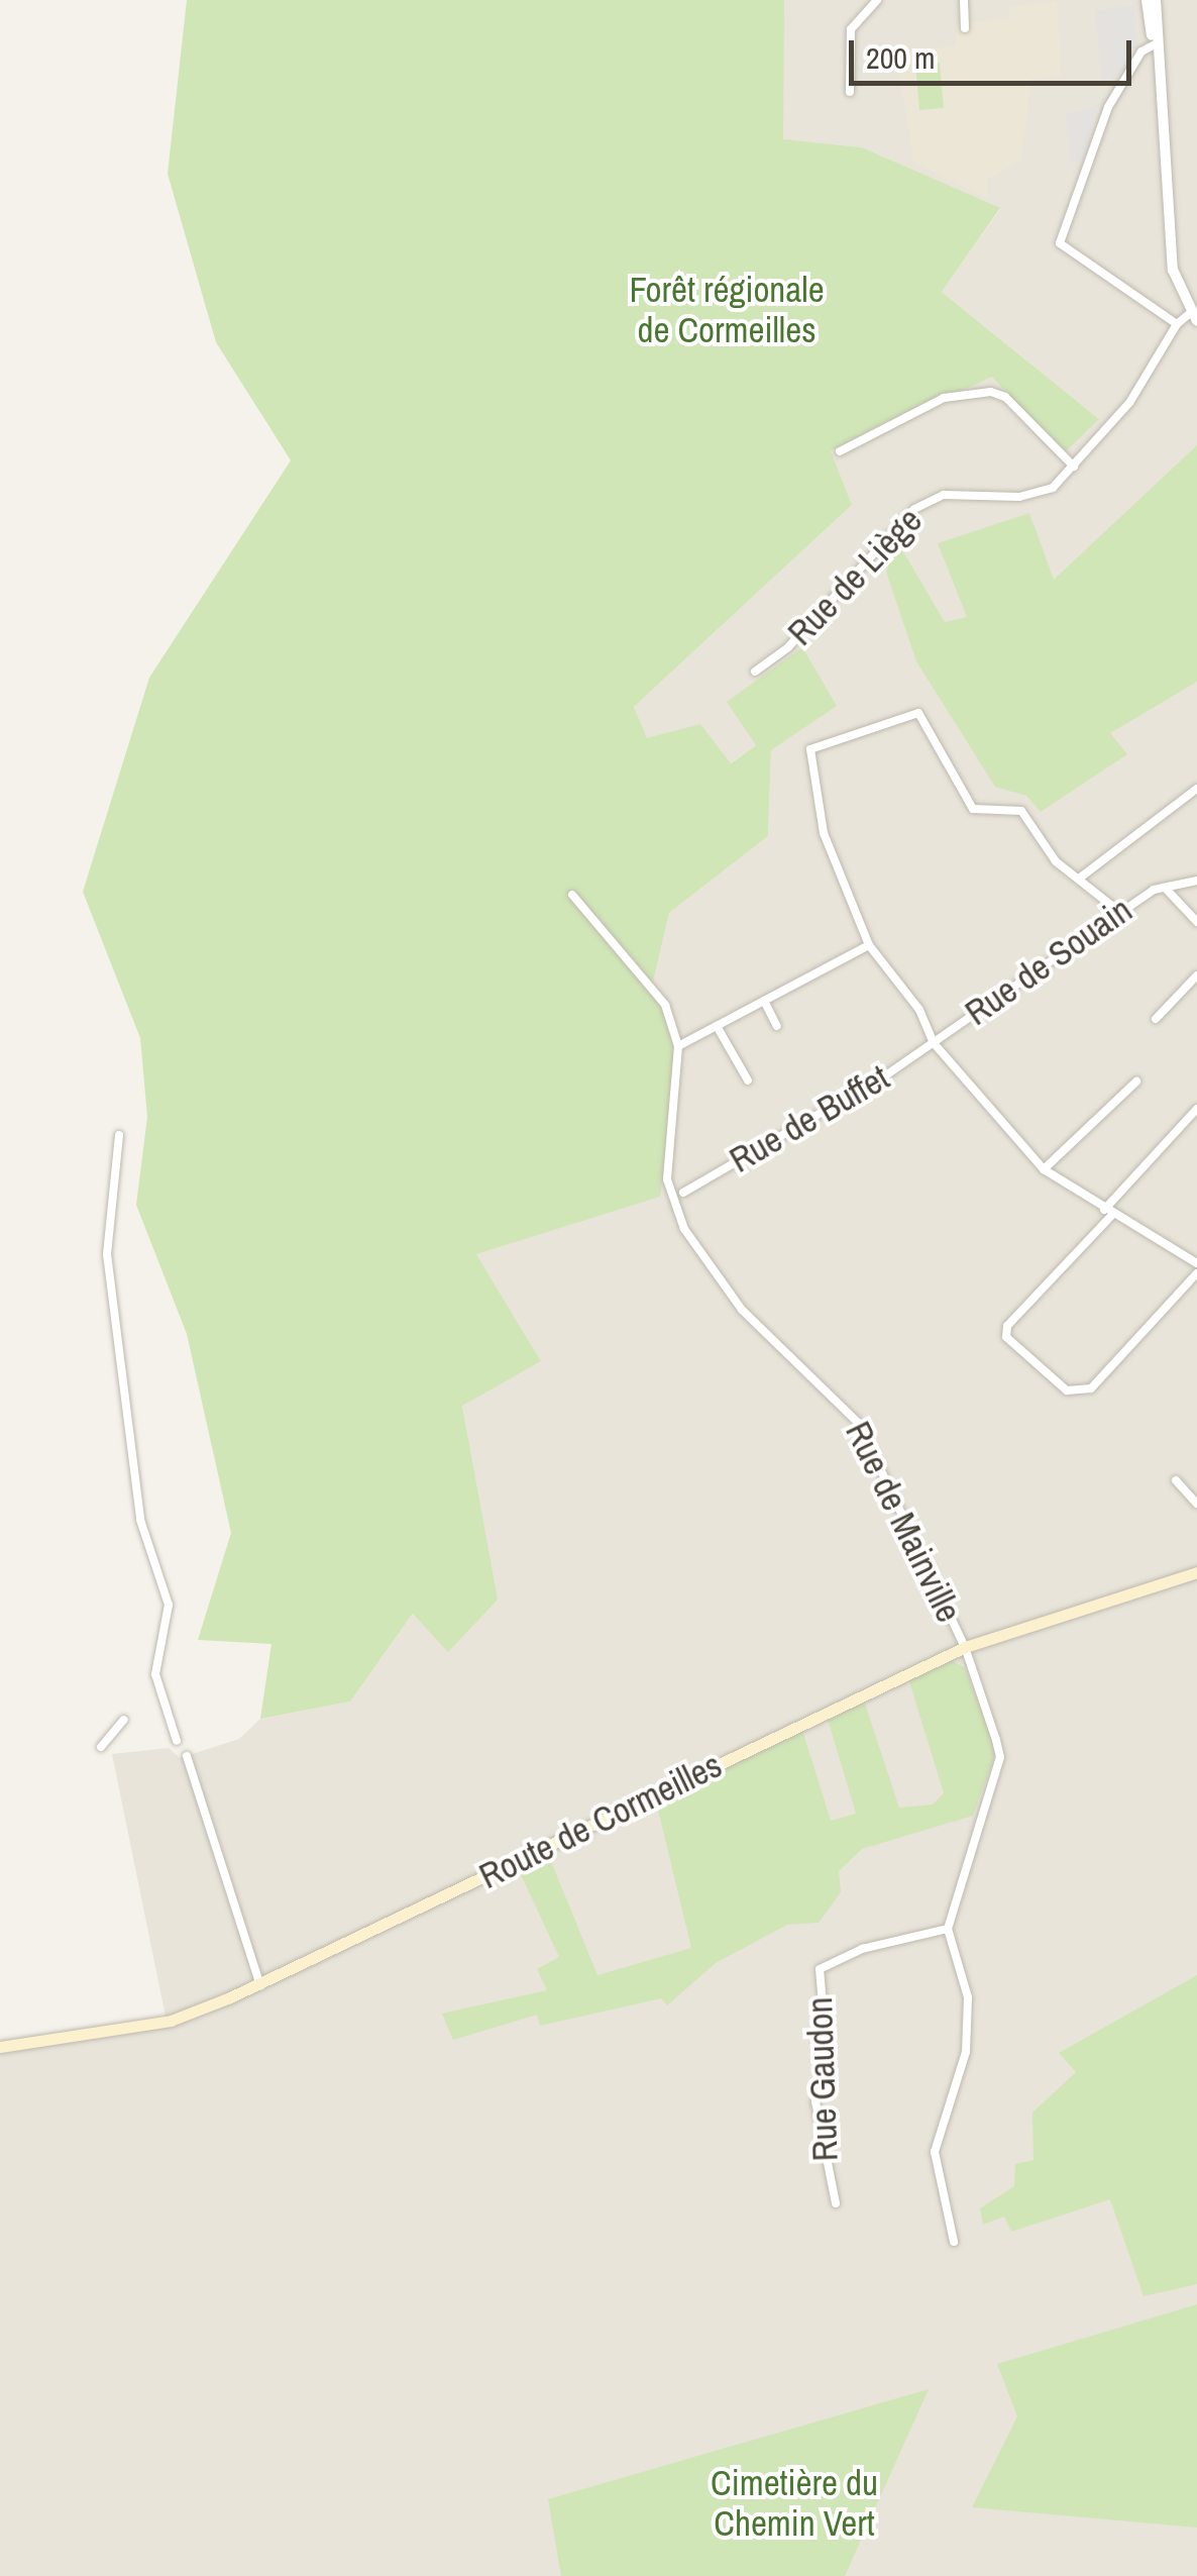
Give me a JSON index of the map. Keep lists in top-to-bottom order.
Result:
{
  "streets": {
    "main road": ["Route de Cormeilles"],
    "street": [
      "Rue de Liège",
      "Rue de Souain",
      "Rue de Buffet",
      "Rue de Mainville",
      "Rue Gaudon"
    ]
  },
  "crossings": [
    ["Rue de Souain", "Rue de Buffet"],
    ["Rue de Mainville", "Route de Cormeilles"],
    ["Rue de Mainville", "Rue Gaudon"]
  ],
  "parks": ["Forêt régionale de Cormeilles", "Cimetière du Chemin Vert"],
  "scale_bar": "200 m"
}
